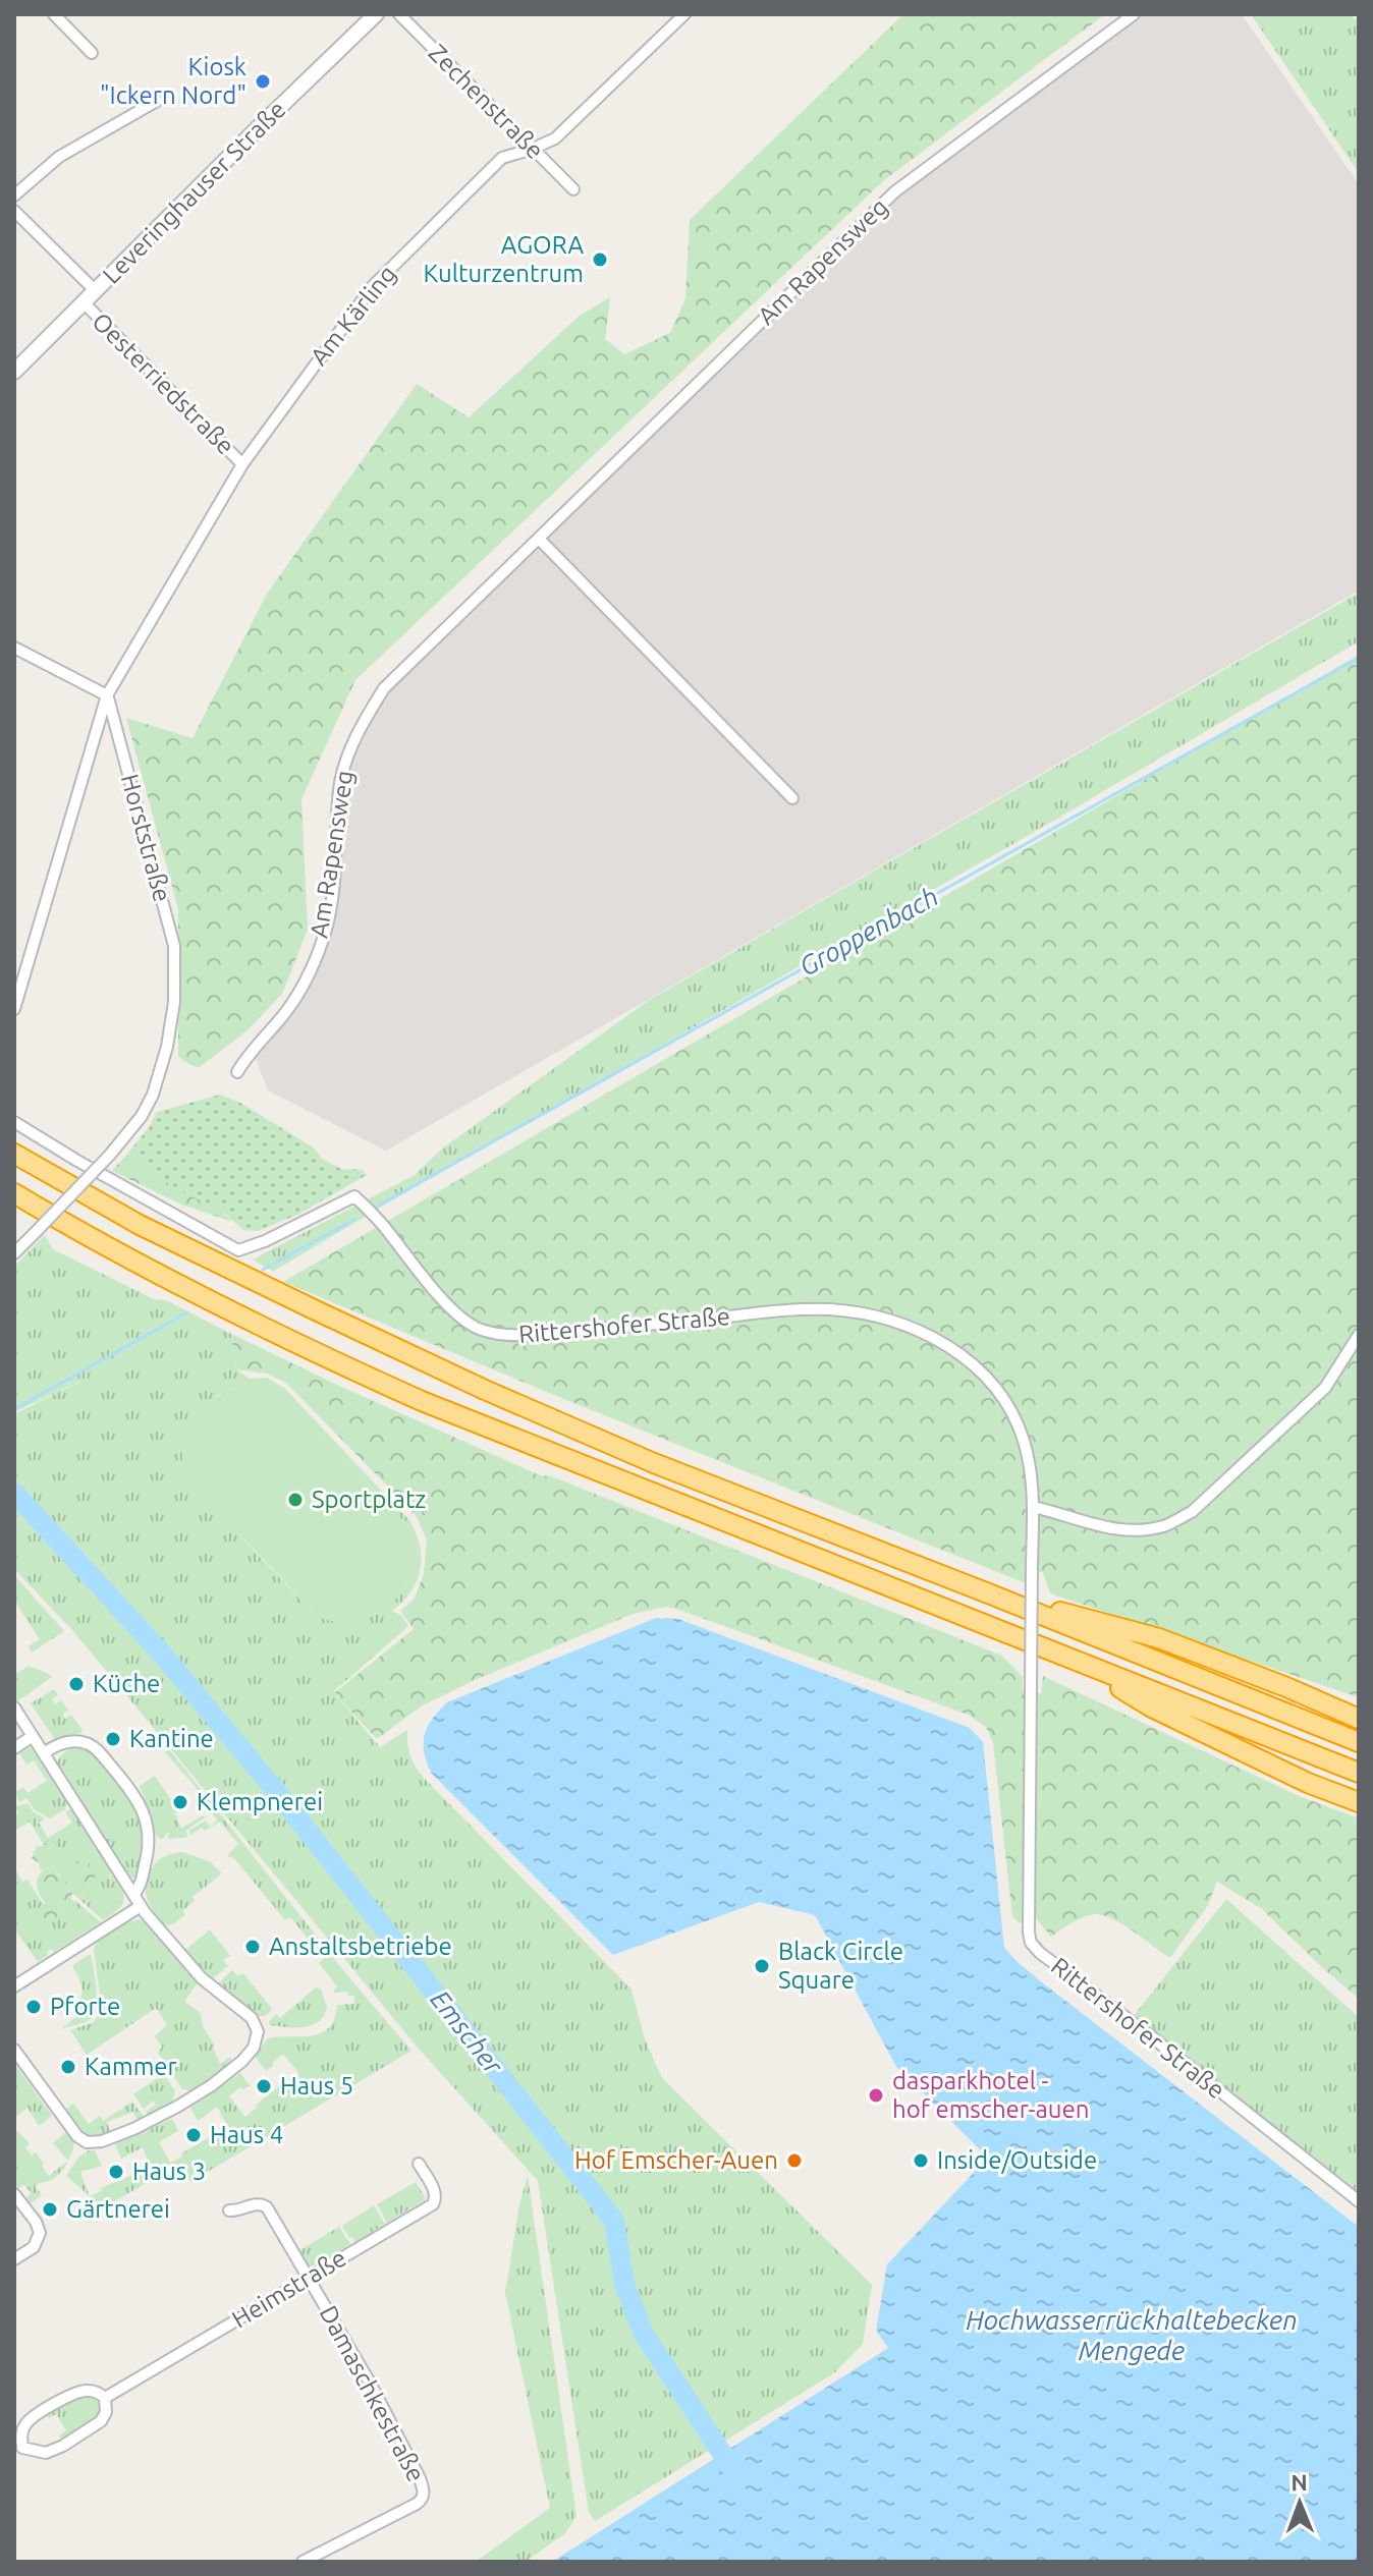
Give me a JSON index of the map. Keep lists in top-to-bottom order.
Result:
{
  "streets": {
    "main road": ["Leveringhauser Straße"],
    "street": [
      "Zechenstraße",
      "Am Rapensweg",
      "Am Kärling",
      "Oesterriedstraße",
      "Horststraße",
      "Rittershofer Straße",
      "Heimstraße",
      "Damaschkestraße"
    ]
  },
  "crossings": [
    ["Zechenstraße", "Am Kärling"],
    ["Leveringhauser Straße", "Oesterriedstraße"],
    ["Am Kärling", "Oesterriedstraße"],
    ["Am Kärling", "Horststraße"],
    ["Heimstraße", "Damaschkestraße"]
  ],
  "water": ["Groppenbach", "Emscher", "Hochwasserrückhaltebecken Mengede"],
  "places": [
    "Kiosk \"Ickern Nord\"",
    "AGORA Kulturzentrum",
    "Sportplatz",
    "Küche",
    "Kantine",
    "Klempnerei",
    "Anstaltsbetriebe",
    "Black Circle Square",
    "Pforte",
    "Kammer",
    "Haus 5",
    "dasparkhotel - hof emscher-auen",
    "Haus 4",
    "Hof Emscher-Auen",
    "Inside/Outside",
    "Haus 3",
    "Gärtnerei"
  ],
  "north": "top"
}
